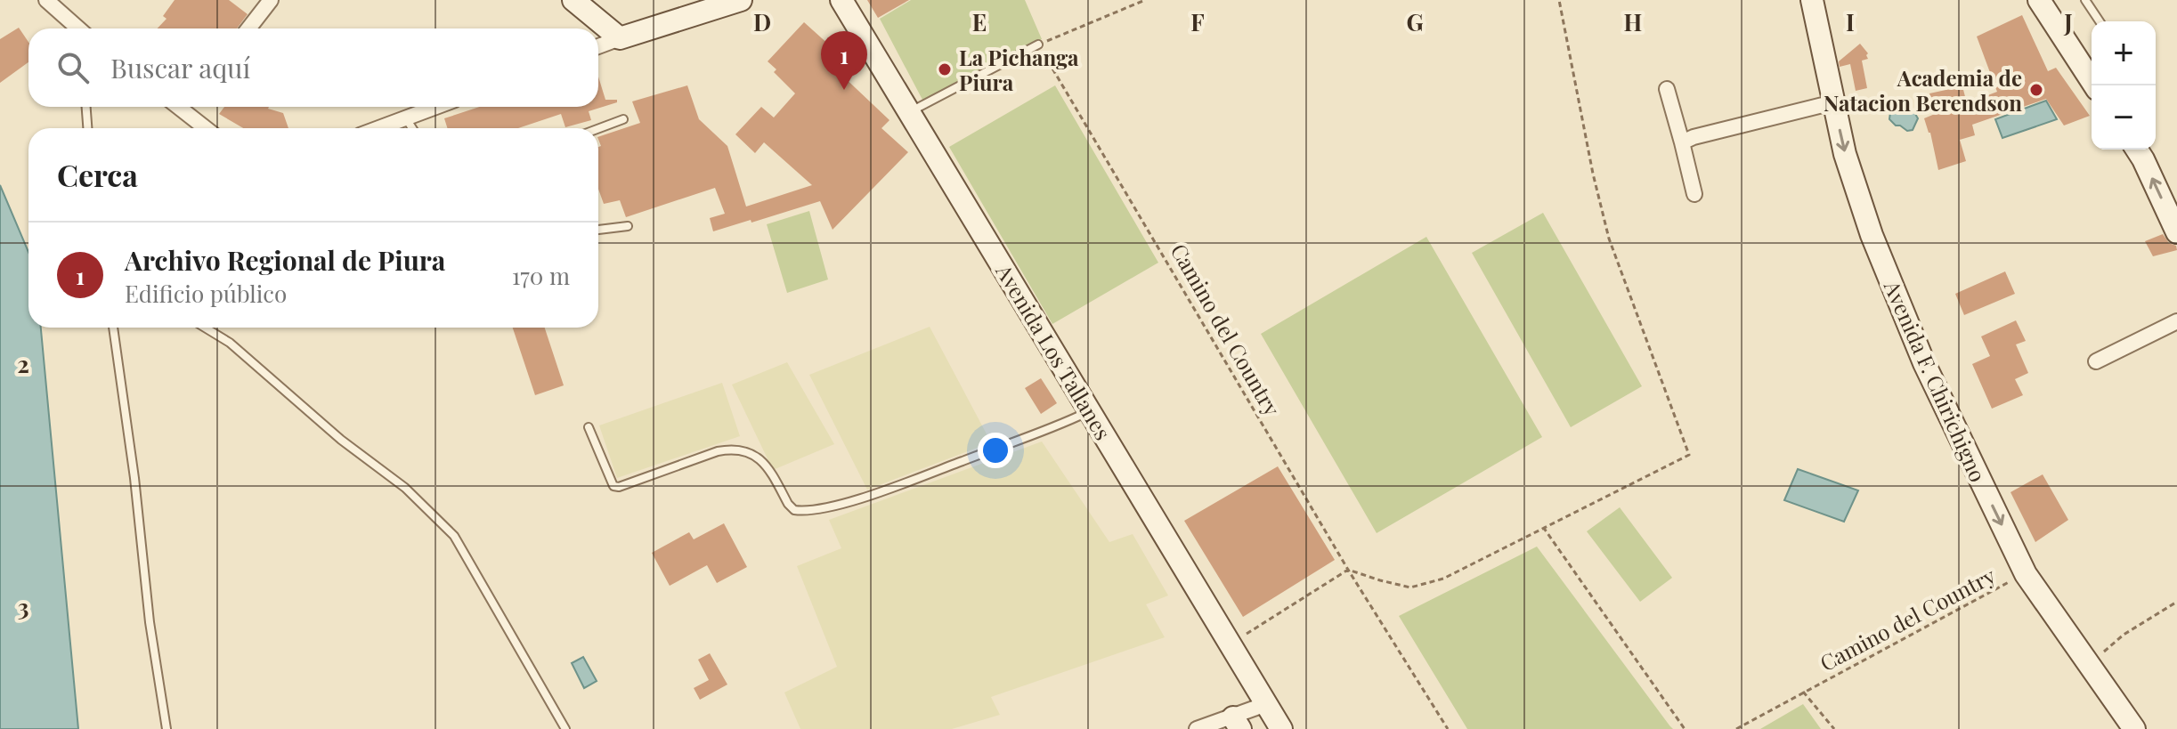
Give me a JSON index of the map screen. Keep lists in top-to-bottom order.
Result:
{
  "streets": {
    "main road": ["Avenida Los Tallanes", "Avenida F. Chirichigno"],
    "path": ["Camino del Country"]
  },
  "crossings": [
    ["Camino del Country", "Avenida F. Chirichigno"]
  ],
  "one_way": ["Avenida F. Chirichigno"],
  "places": ["La Pichanga Piura", "Academia de Natacion Berendson"],
  "page": {
    "map_buttons": ["+", "−"],
    "search": "Buscar aquí",
    "pins": "1",
    "heading": "Cerca",
    "list": [
      {
        "mark": "1",
        "name": "Archivo Regional de Piura",
        "note": "Edificio público",
        "value": "170 m"
      }
    ]
  },
  "grid": {
    "columns": [
      "D",
      "E",
      "F",
      "G",
      "H",
      "I",
      "J"
    ],
    "rows": ["2", "3"]
  }
}
